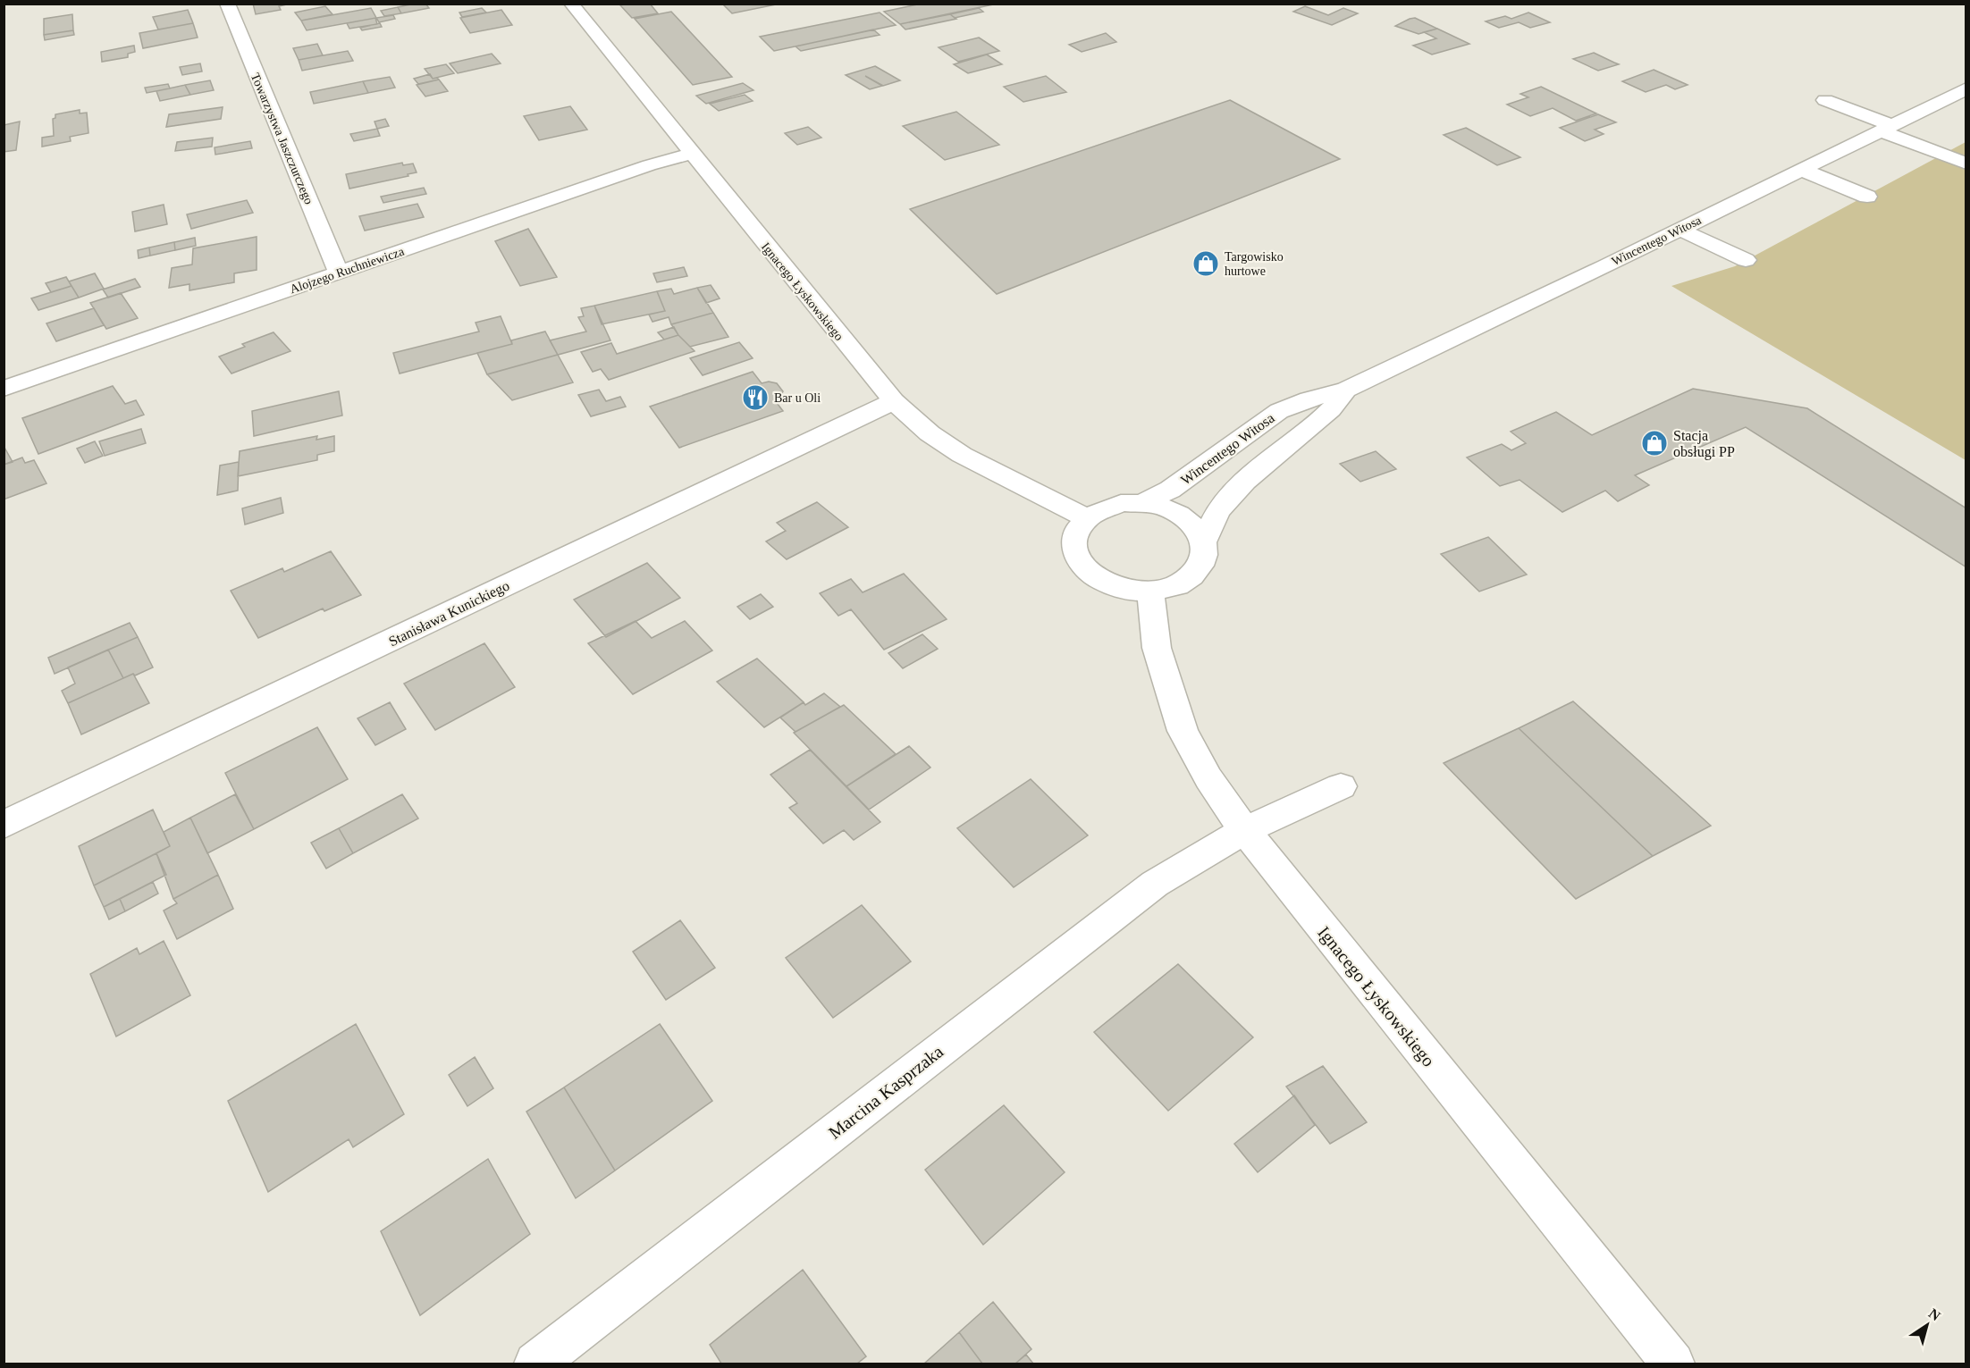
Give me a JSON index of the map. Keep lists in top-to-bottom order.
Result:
{
  "streets": {
    "street": [
      "Towarzystwa Jaszczurczego",
      "Wincentego Witosa",
      "Alojzego Ruchniewicza",
      "Ignacego Łyskowskiego",
      "Stanisława Kunickiego",
      "Marcina Kasprzaka"
    ]
  },
  "crossings": [
    ["Towarzystwa Jaszczurczego", "Alojzego Ruchniewicza"],
    ["Wincentego Witosa", "Ignacego Łyskowskiego"],
    ["Alojzego Ruchniewicza", "Ignacego Łyskowskiego"],
    ["Ignacego Łyskowskiego", "Stanisława Kunickiego"],
    ["Ignacego Łyskowskiego", "Marcina Kasprzaka"]
  ],
  "places": {
    "shop": ["Targowisko hurtowe", "Stacja obsługi PP"],
    "restaurant": ["Bar u Oli"]
  },
  "north": "top right"
}
